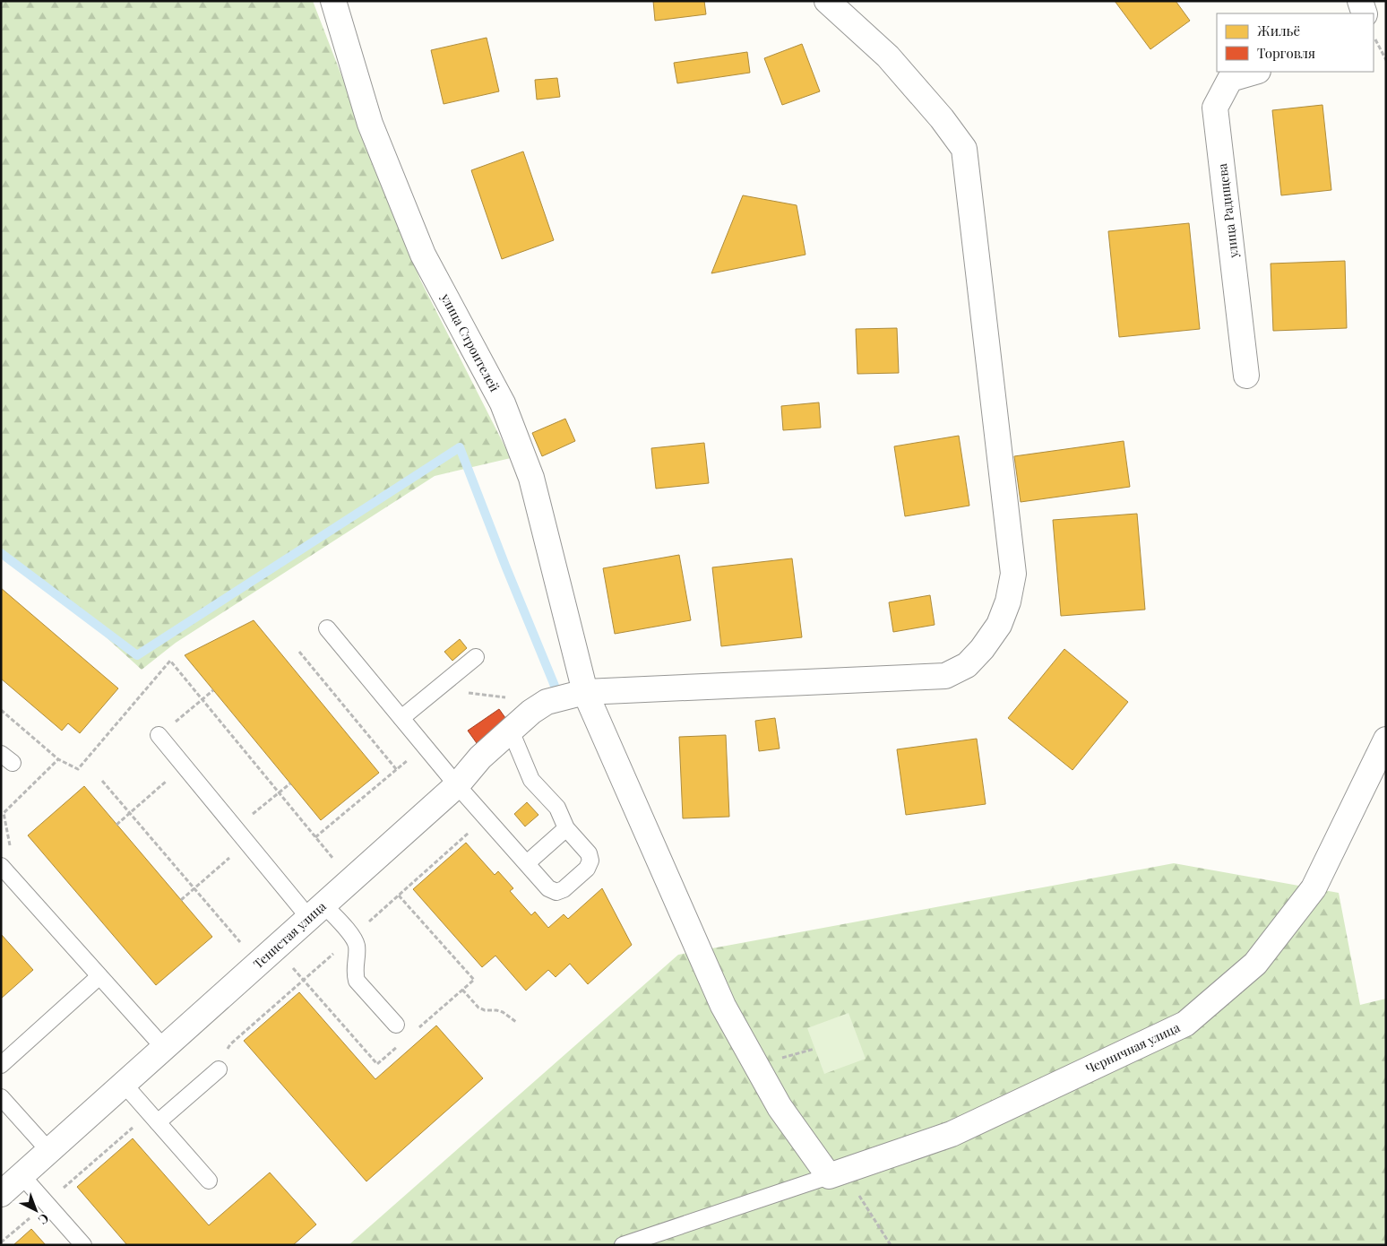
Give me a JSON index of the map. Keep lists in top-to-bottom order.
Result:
{
  "streets": {
    "street": [
      "улица Радищева",
      "улица Строителей",
      "Тенистая улица",
      "Черничная улица"
    ]
  },
  "crossings": [
    ["улица Строителей", "Тенистая улица"],
    ["улица Строителей", "Черничная улица"]
  ],
  "legend": ["Жильё", "Торговля"],
  "north": "bottom right"
}
